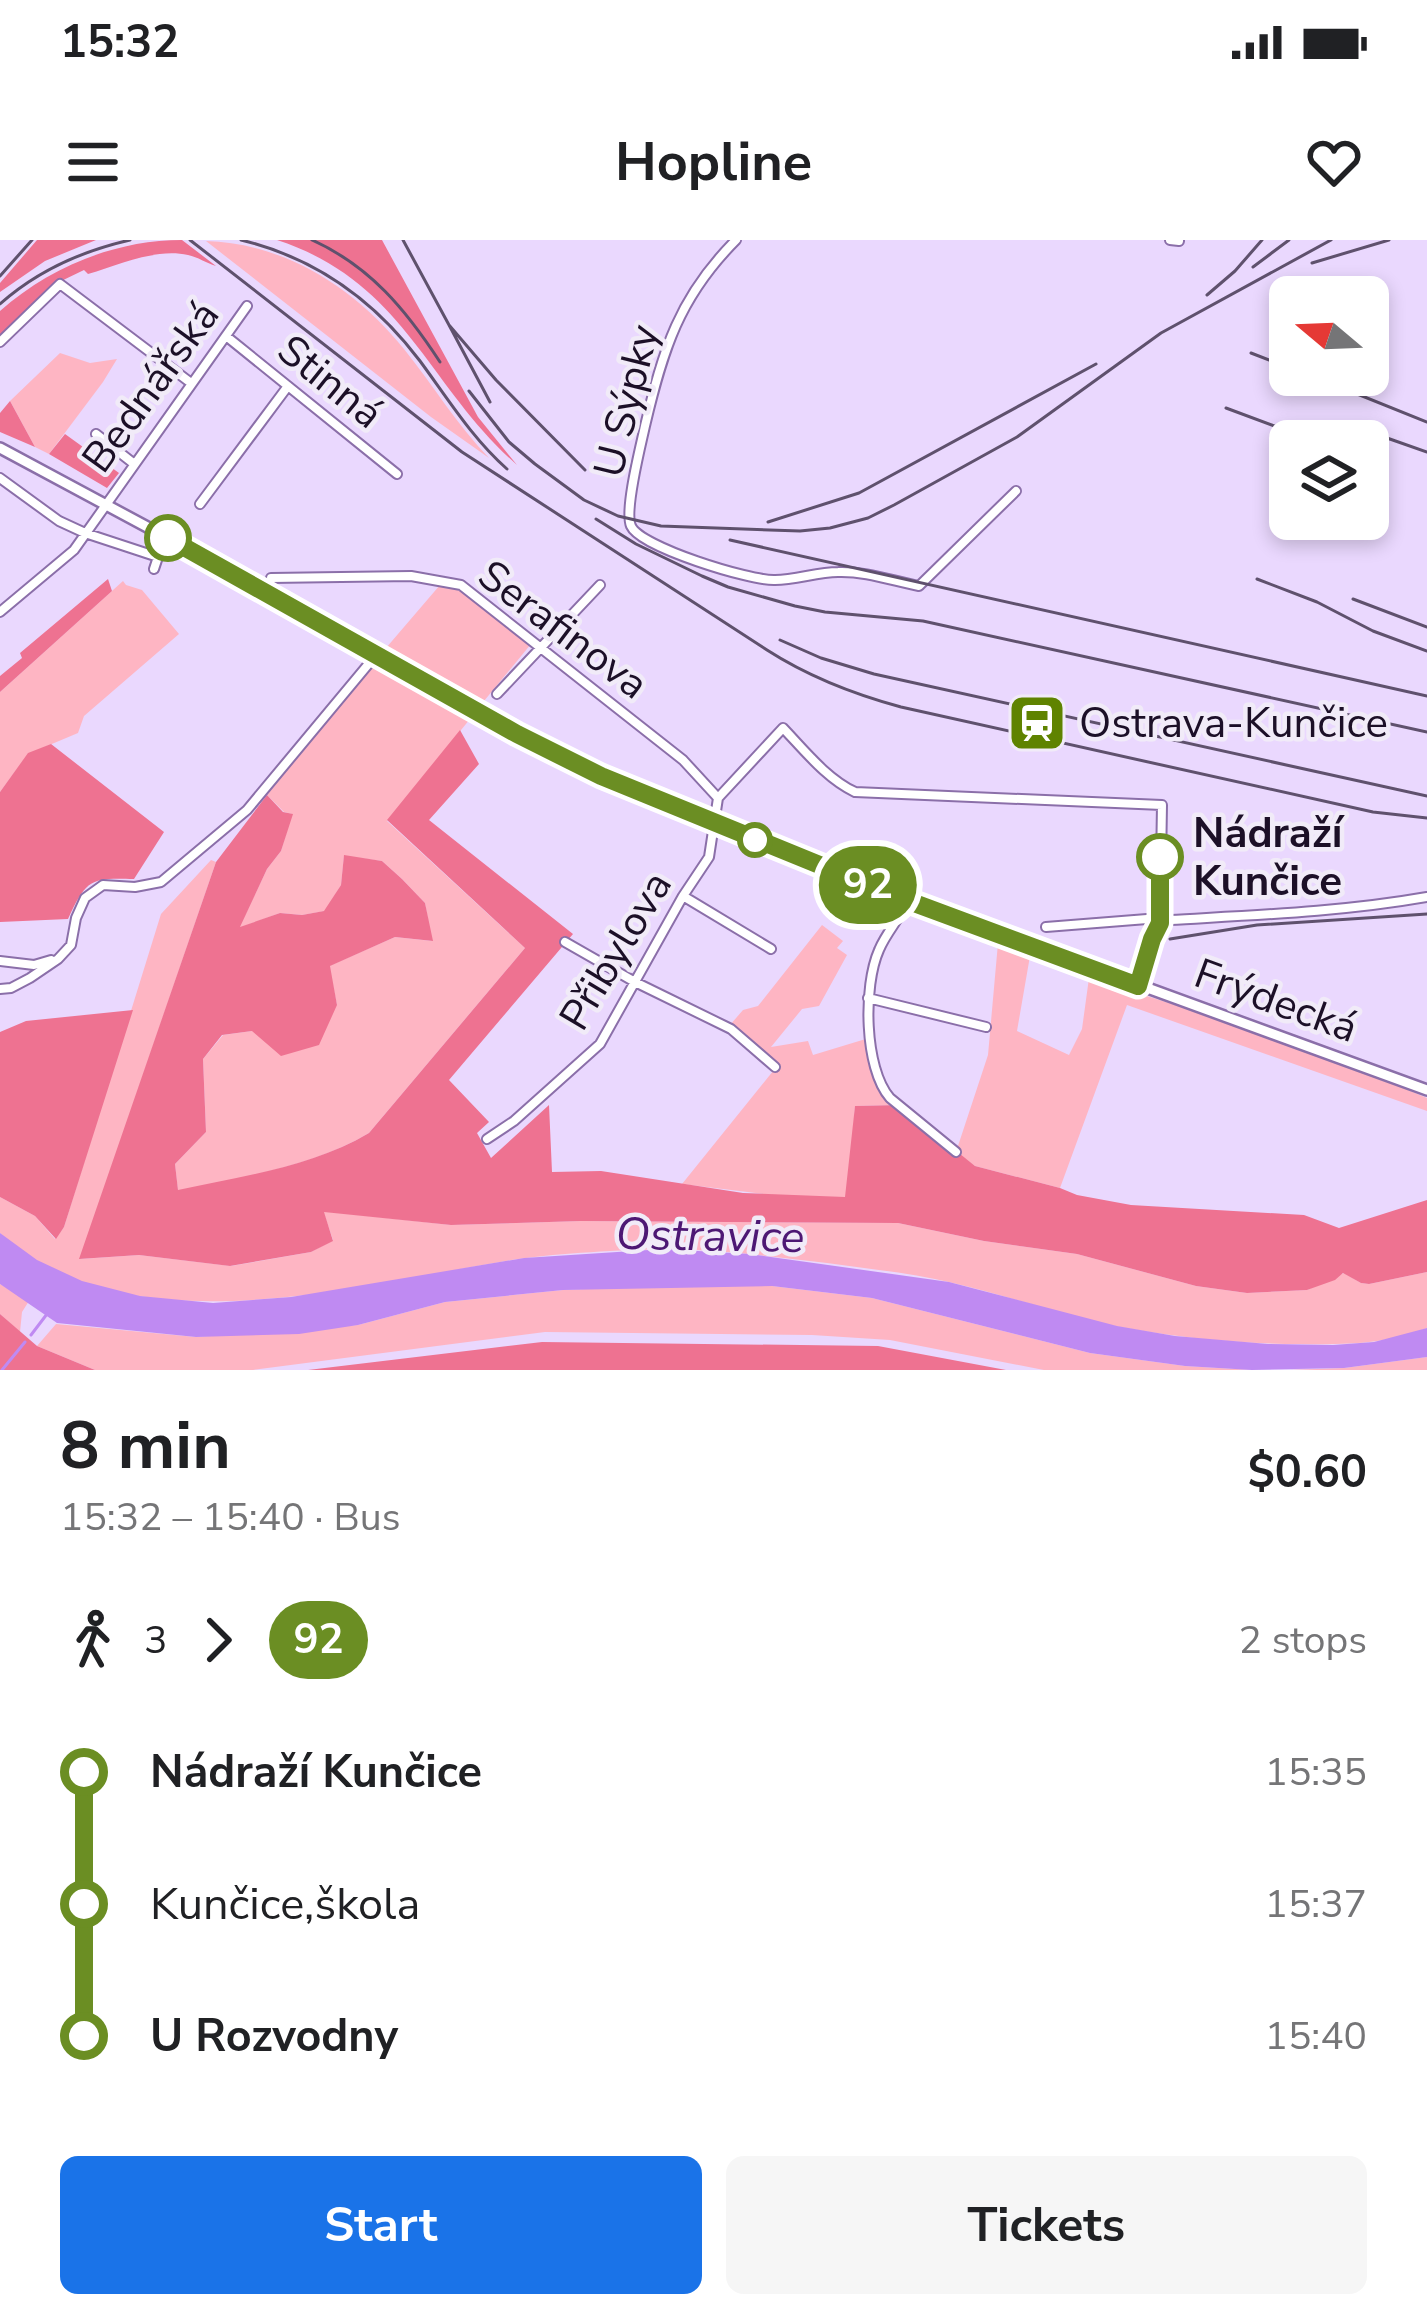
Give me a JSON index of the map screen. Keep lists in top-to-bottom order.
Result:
{
  "streets": {
    "main road": ["Frýdecká"],
    "street": [
      "Stinná",
      "Bednářská",
      "U Sýpky",
      "Serafinova",
      "Přibylova"
    ]
  },
  "crossings": [
    ["Stinná", "Bednářská"],
    ["Bednářská", "Frýdecká"],
    ["Serafinova", "Přibylova"],
    ["Přibylova", "Frýdecká"]
  ],
  "water": ["Ostravice"],
  "places": {
    "station": ["Ostrava-Kunčice"],
    "other": ["Nádraží Kunčice"]
  },
  "lines": ["bus line 92"],
  "north": "left",
  "page": {
    "status": "15:32",
    "header": "Hopline",
    "on_map": "92",
    "heading": ["8 min", "15:32 – 15:40 · Bus", "$0.60"],
    "legs": ["3", "92", "2 stops"],
    "list": [
      {
        "name": "Nádraží Kunčice",
        "value": "15:35"
      },
      {
        "name": "Kunčice,škola",
        "value": "15:37"
      },
      {
        "name": "U Rozvodny",
        "value": "15:40"
      }
    ],
    "buttons": ["Start", "Tickets"]
  }
}
